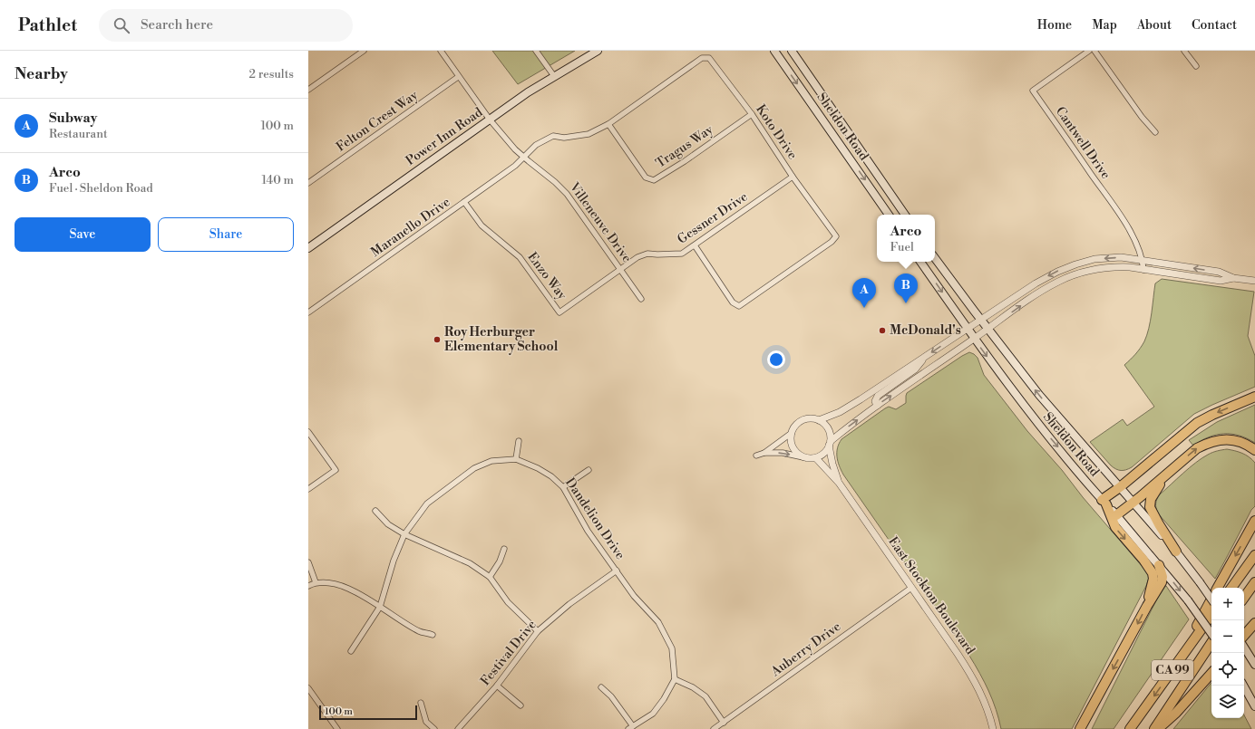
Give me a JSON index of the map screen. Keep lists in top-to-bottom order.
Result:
{
  "streets": {
    "highway": ["CA 99"],
    "main road": ["Sheldon Road", "Power Inn Road"],
    "street": [
      "Felton Crest Way",
      "Koto Drive",
      "Cantwell Drive",
      "Tragus Way",
      "Gessner Drive",
      "Villeneuve Drive",
      "Maranello Drive",
      "Enzo Way",
      "Dandelion Drive",
      "East Stockton Boulevard",
      "Auberry Drive",
      "Festival Drive"
    ]
  },
  "crossings": [
    ["Felton Crest Way", "Villeneuve Drive"],
    ["Koto Drive", "Tragus Way"],
    ["Koto Drive", "Gessner Drive"],
    ["Koto Drive", "Villeneuve Drive"],
    ["Koto Drive", "Maranello Drive"],
    ["Power Inn Road", "Villeneuve Drive"],
    ["Gessner Drive", "Villeneuve Drive"],
    ["Gessner Drive", "Enzo Way"],
    ["Villeneuve Drive", "Maranello Drive"],
    ["Villeneuve Drive", "Enzo Way"],
    ["Maranello Drive", "Enzo Way"],
    ["Dandelion Drive", "Festival Drive"],
    ["East Stockton Boulevard", "Auberry Drive"]
  ],
  "places": ["McDonald's", "Roy Herburger Elementary School"],
  "scale_bar": "100 m",
  "page": {
    "header": "Pathlet",
    "search": "Search here",
    "nav": [
      "Home",
      "Map",
      "About",
      "Contact"
    ],
    "heading": ["Nearby", "2 results"],
    "list": [
      {
        "mark": "A",
        "name": "Subway",
        "note": "Restaurant",
        "value": "100 m"
      },
      {
        "mark": "B",
        "name": "Arco",
        "note": "Fuel · Sheldon Road",
        "value": "140 m"
      }
    ],
    "buttons": ["Save", "Share"],
    "popup": ["Arco", "Fuel"],
    "pins": ["B", "A"],
    "map_buttons": ["+", "−"],
    "scale": "100 m"
  }
}
